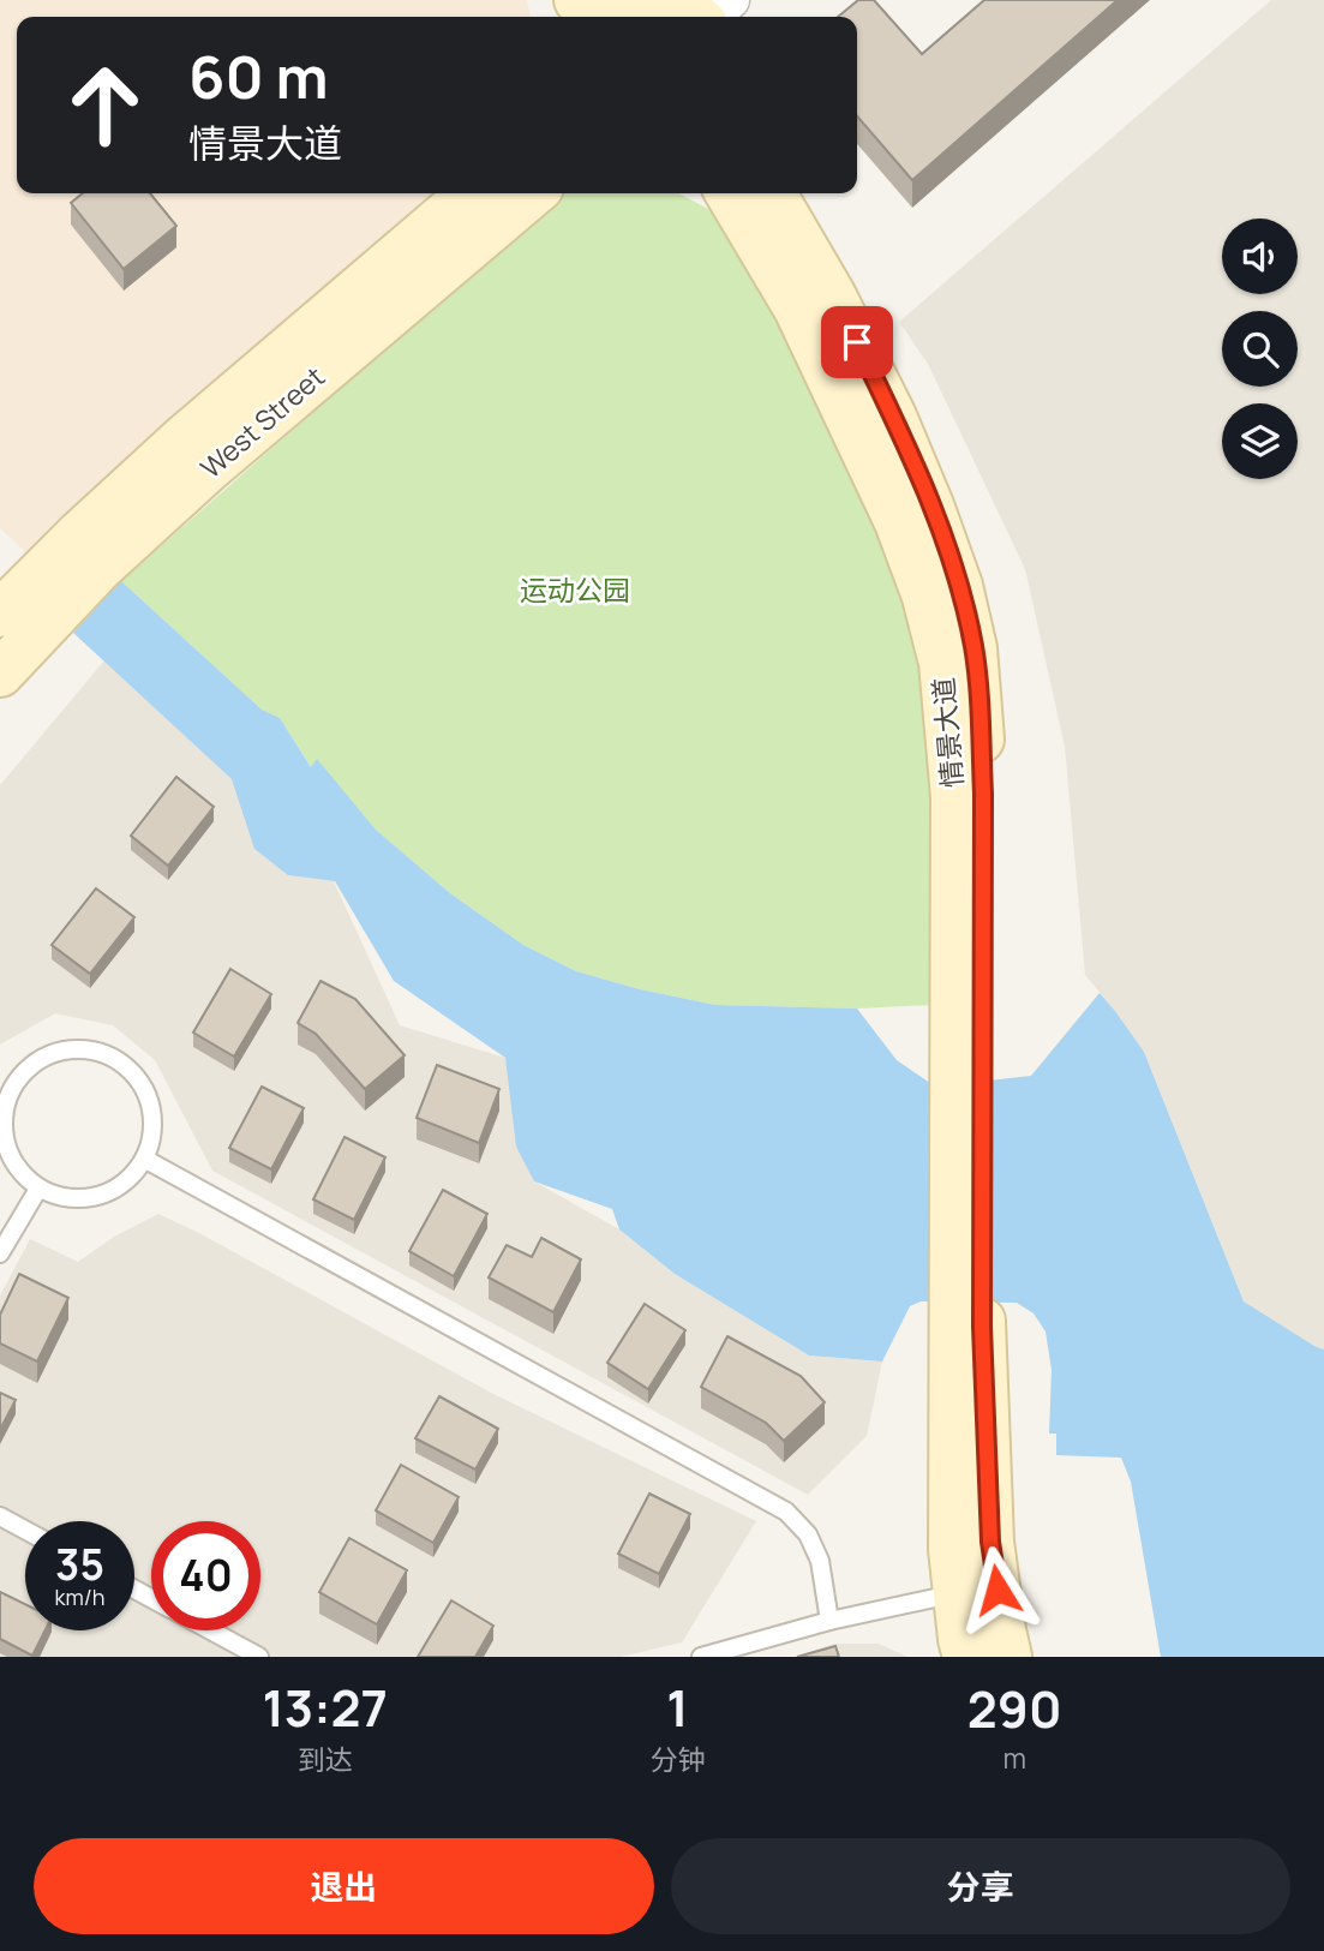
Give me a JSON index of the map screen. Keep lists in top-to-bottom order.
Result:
{
  "streets": {
    "street": ["West Street", "情景大道"]
  },
  "parks": ["运动公园"],
  "page": {
    "turn": ["60 m", "情景大道"],
    "speed": "35 km/h",
    "limit": "40",
    "eta": [
      "13:27",
      "到达",
      "1",
      "分钟",
      "290",
      "m"
    ],
    "buttons": ["退出", "分享"]
  }
}
